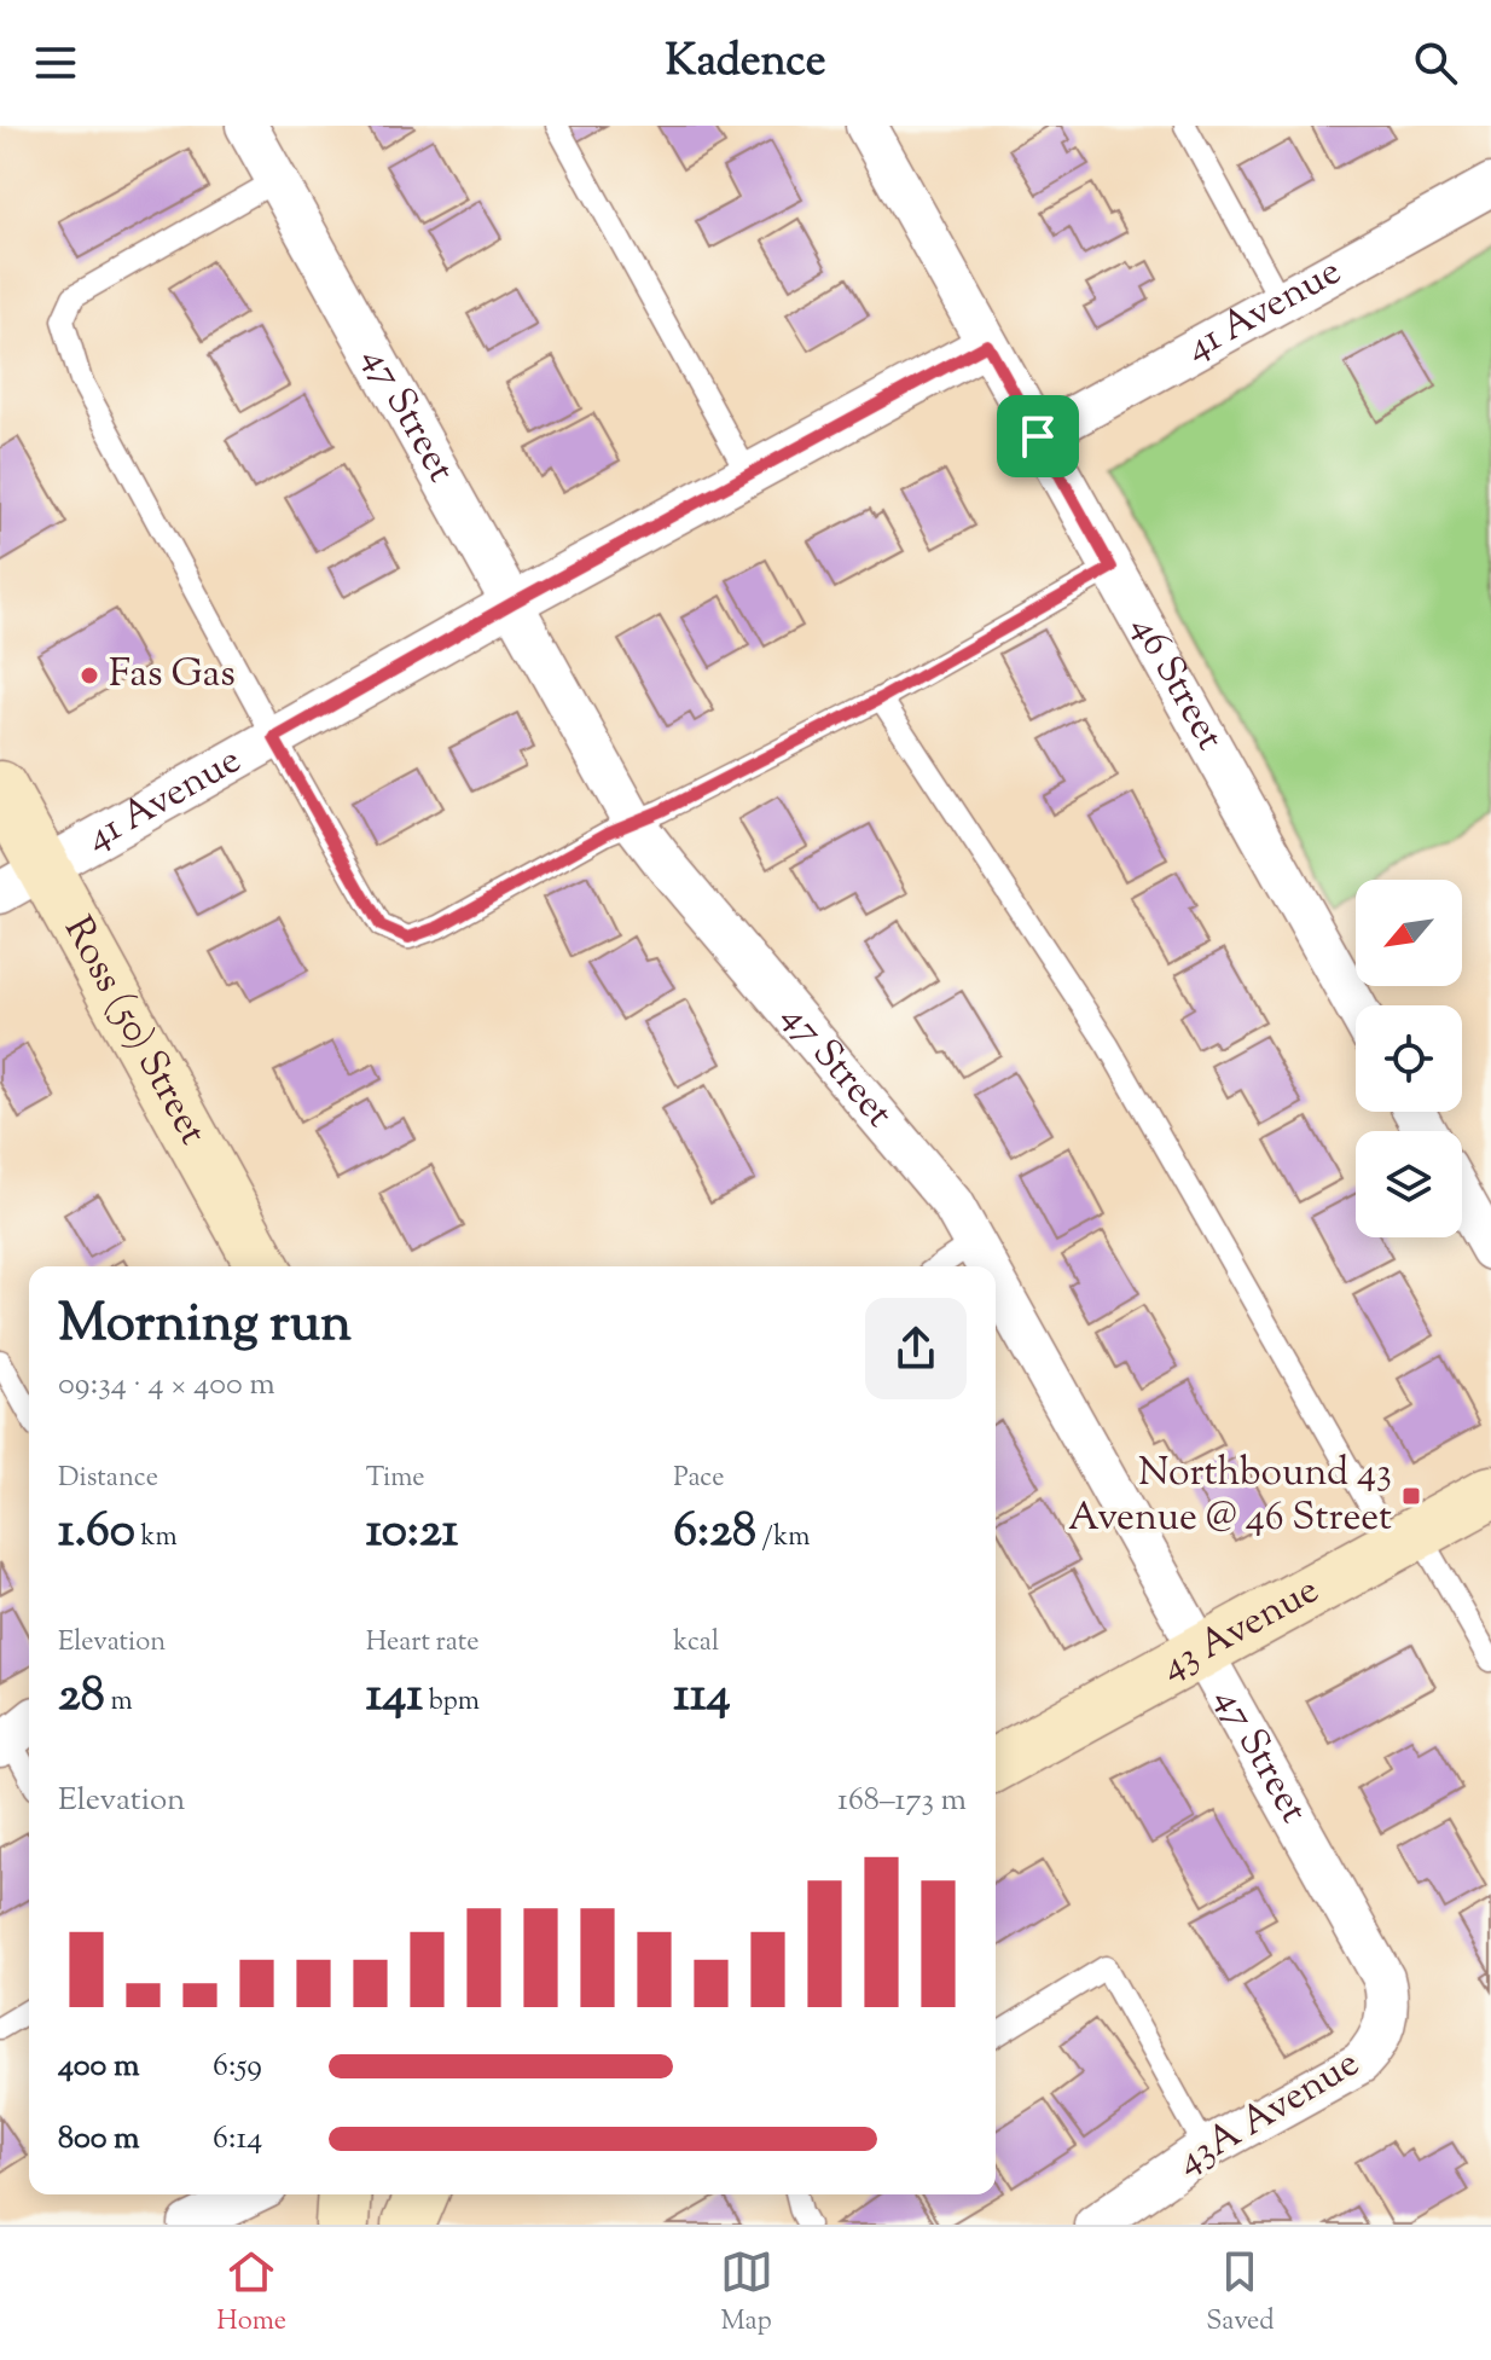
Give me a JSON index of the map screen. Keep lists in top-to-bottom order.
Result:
{
  "streets": {
    "main road": ["Ross (50) Street", "43 Avenue"],
    "street": [
      "41 Avenue",
      "47 Street",
      "46 Street",
      "43A Avenue"
    ]
  },
  "crossings": [
    ["41 Avenue", "47 Street"],
    ["41 Avenue", "46 Street"],
    ["41 Avenue", "Ross (50) Street"],
    ["47 Street", "43 Avenue"],
    ["47 Street", "43A Avenue"]
  ],
  "places": {
    "other": ["Fas Gas"],
    "transit": ["Northbound 43 Avenue @ 46 Street"]
  },
  "north": "bottom left",
  "page": {
    "header": "Kadence",
    "heading": ["Morning run", "09:34 · 4 × 400 m"],
    "stats": [
      ["Distance", "1.60 km"],
      ["Time", "10:21"],
      ["Pace", "6:28 /km"],
      ["Elevation", "28 m"],
      ["Heart rate", "141 bpm"],
      ["kcal", "114"]
    ],
    "chart": ["Elevation", "168–173 m"],
    "list": [
      {
        "name": "400 m",
        "note": "6:59"
      },
      {
        "name": "800 m",
        "note": "6:14"
      }
    ],
    "tabs": ["Home", "Map", "Saved"]
  }
}
